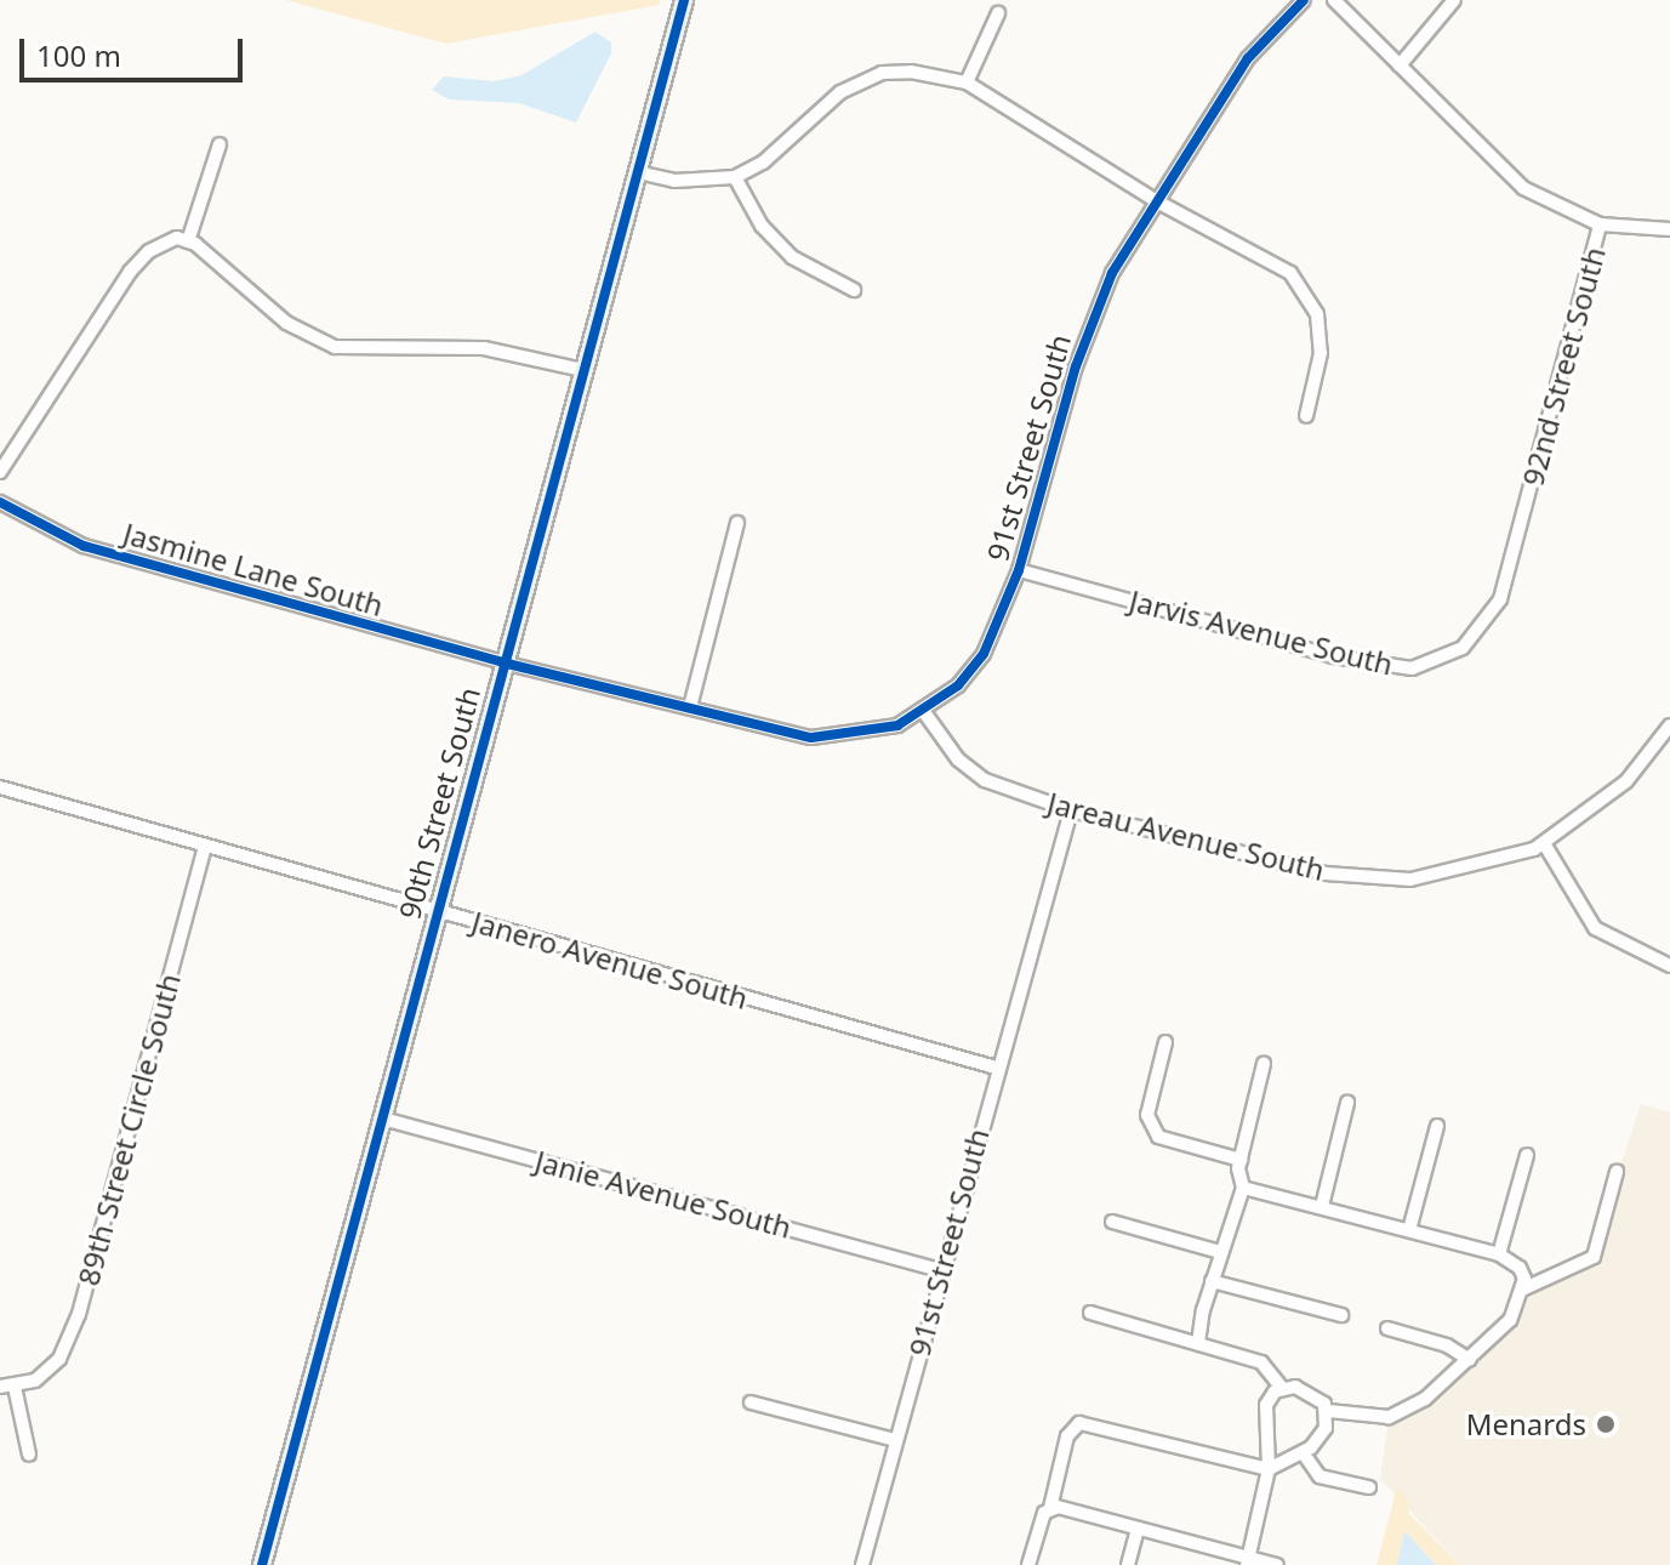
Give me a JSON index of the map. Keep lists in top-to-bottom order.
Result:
{
  "streets": {
    "street": [
      "92nd Street South",
      "91st Street South",
      "Jasmine Lane South",
      "Jarvis Avenue South",
      "90th Street South",
      "Jareau Avenue South",
      "Janero Avenue South",
      "89th Street Circle South",
      "Janie Avenue South"
    ]
  },
  "crossings": [
    ["92nd Street South", "Jarvis Avenue South"],
    ["91st Street South", "Jarvis Avenue South"],
    ["91st Street South", "Jareau Avenue South"],
    ["91st Street South", "Janero Avenue South"],
    ["91st Street South", "Janie Avenue South"],
    ["Jasmine Lane South", "90th Street South"],
    ["90th Street South", "Janero Avenue South"],
    ["90th Street South", "Janie Avenue South"],
    ["Janero Avenue South", "89th Street Circle South"]
  ],
  "places": ["Menards"],
  "scale_bar": "100 m"
}
